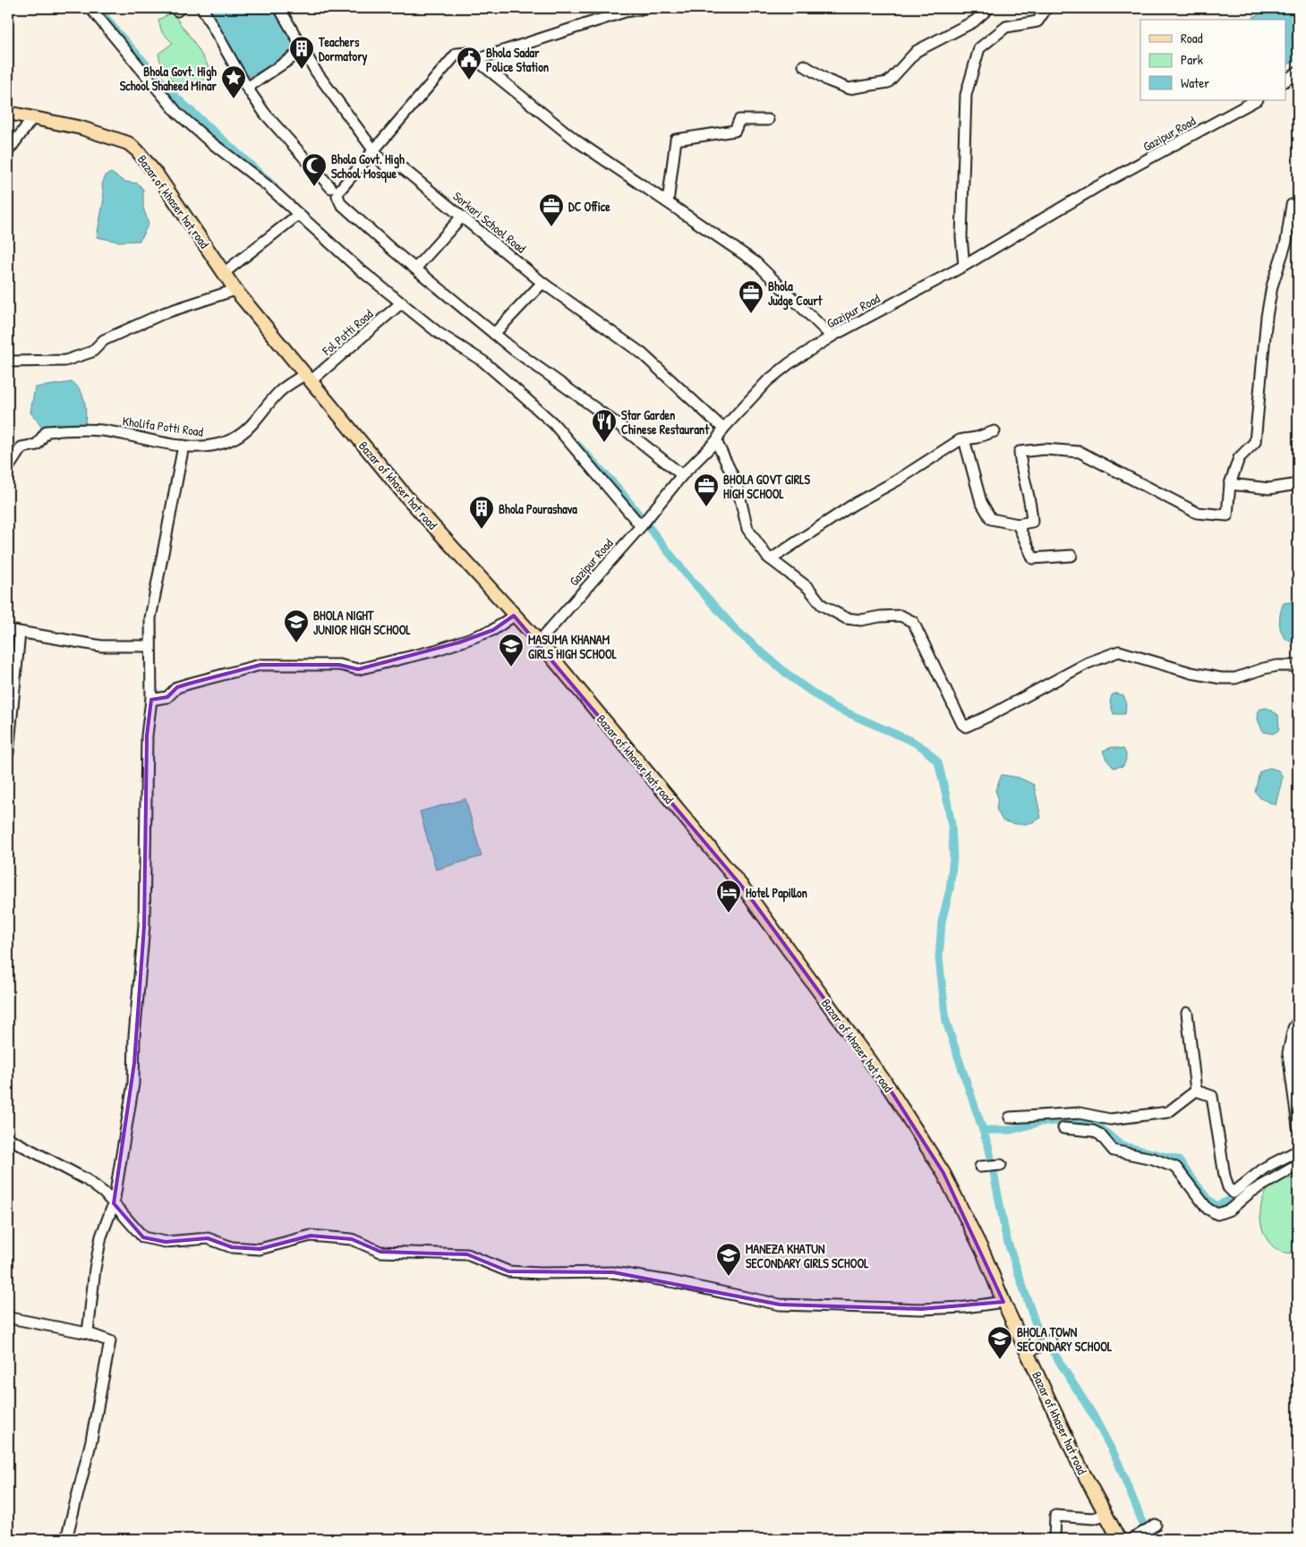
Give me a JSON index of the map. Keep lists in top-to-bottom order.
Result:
{
  "streets": {
    "main road": ["Bazar of khaser hat road"],
    "street": [
      "Gazipur Road",
      "Sorkari School Road",
      "Fol Potti Road",
      "Kholifa Potti Road"
    ]
  },
  "crossings": [
    ["Gazipur Road", "Bazar of khaser hat road"],
    ["Gazipur Road", "Sorkari School Road"],
    ["Bazar of khaser hat road", "Fol Potti Road"],
    ["Bazar of khaser hat road", "Kholifa Potti Road"],
    ["Fol Potti Road", "Kholifa Potti Road"]
  ],
  "places": {
    "building": ["Teachers Dormatory", "Bhola Pourashava"],
    "public building": ["Bhola Sadar Police Station"],
    "place": ["Bhola Govt. High School Shaheed Minar"],
    "mosque": ["Bhola Govt. High School Mosque"],
    "office": ["DC Office", "Bhola Judge Court", "BHOLA GOVT GIRLS HIGH SCHOOL"],
    "restaurant": ["Star Garden Chinese Restaurant"],
    "school or university": [
      "BHOLA NIGHT JUNIOR HIGH SCHOOL",
      "MASUMA KHANAM GIRLS HIGH SCHOOL",
      "MANEZA KHATUN SECONDARY GIRLS SCHOOL",
      "BHOLA TOWN SECONDARY SCHOOL"
    ],
    "hotel": ["Hotel Papillon"]
  },
  "legend": ["Road", "Park", "Water"]
}
